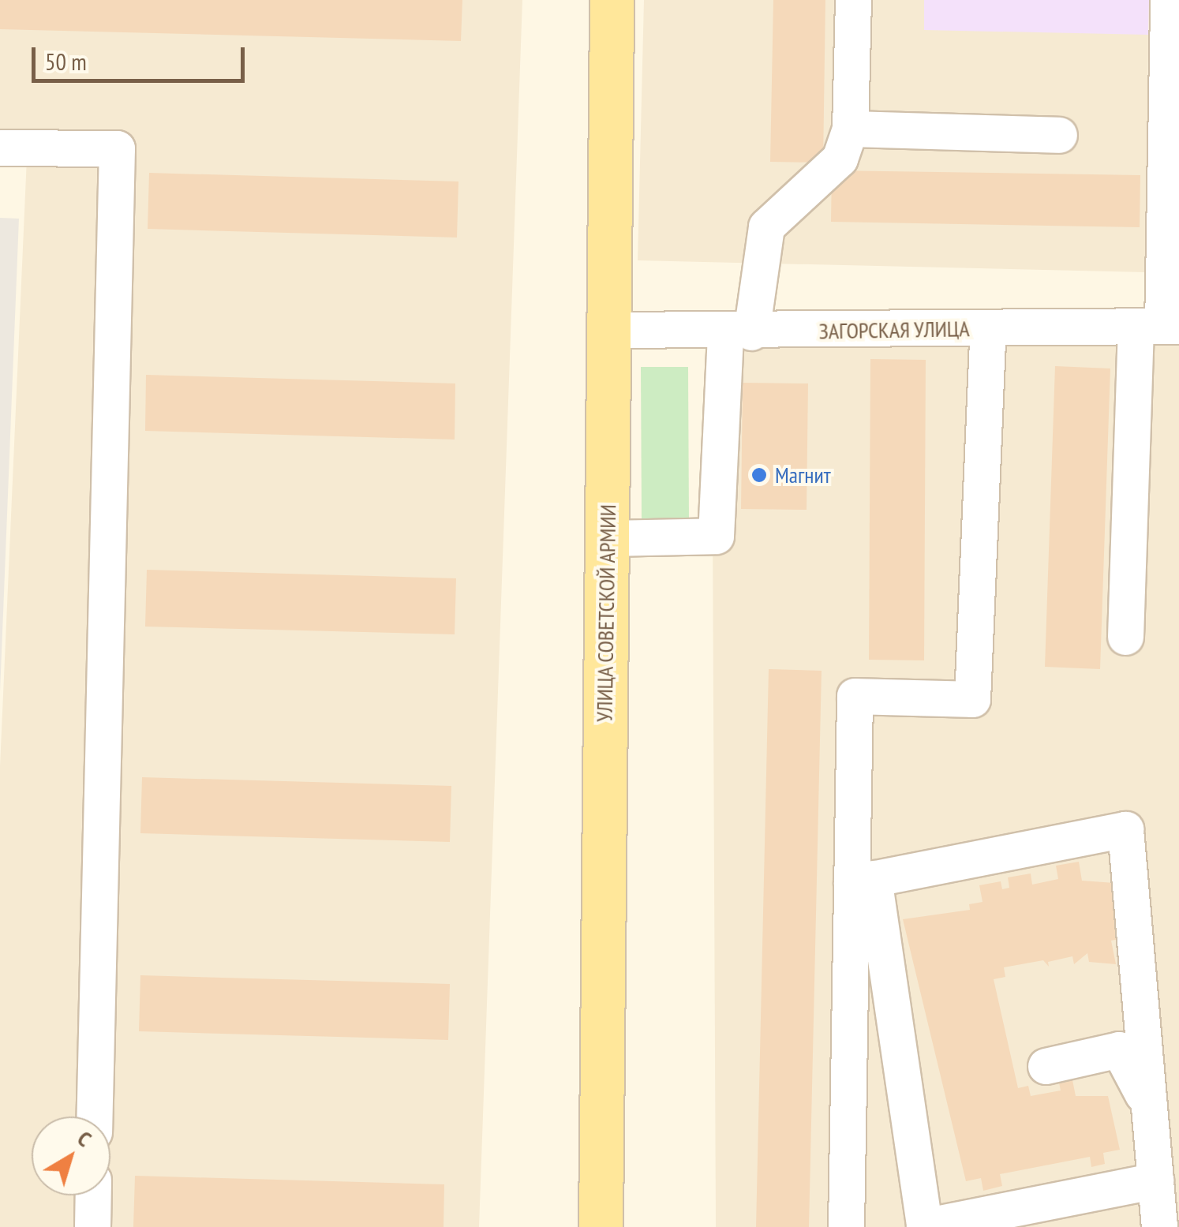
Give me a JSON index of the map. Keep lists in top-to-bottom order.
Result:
{
  "streets": {
    "main road": ["УЛИЦА СОВЕТСКОЙ АРМИИ"],
    "street": ["ЗАГОРСКАЯ УЛИЦА"]
  },
  "crossings": [
    ["ЗАГОРСКАЯ УЛИЦА", "УЛИЦА СОВЕТСКОЙ АРМИИ"]
  ],
  "places": ["Магнит"],
  "scale_bar": "50 m",
  "north": "top right"
}
